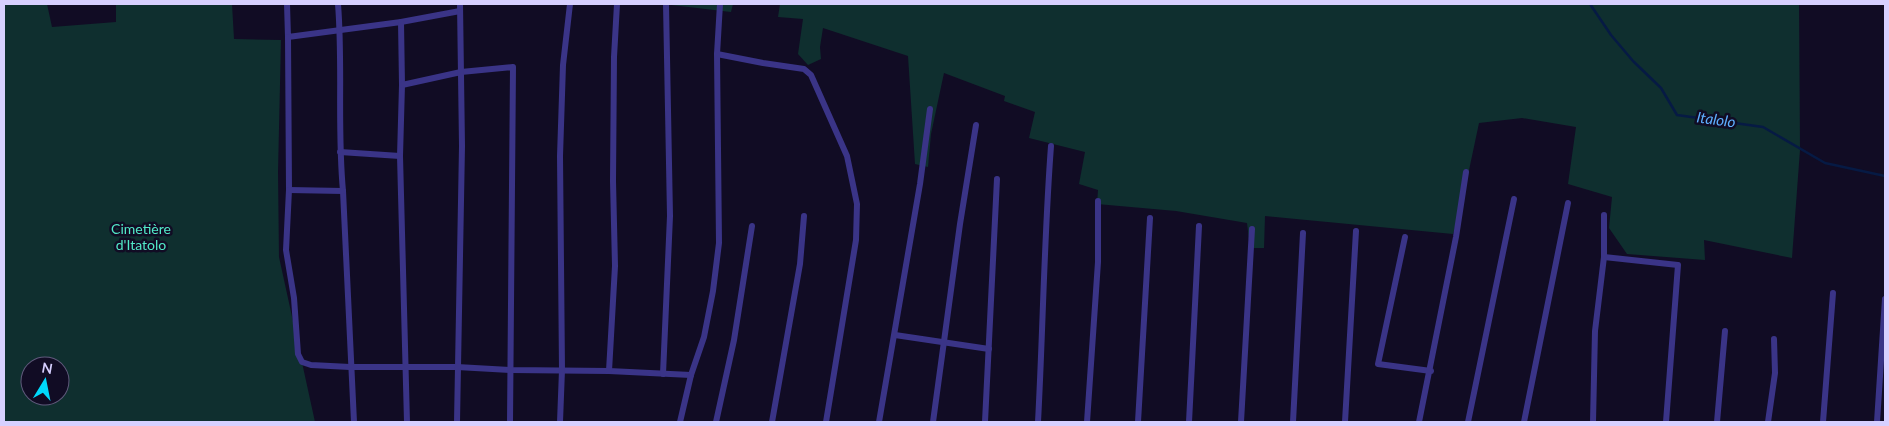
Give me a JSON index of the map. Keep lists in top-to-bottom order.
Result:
{
  "water": ["Italolo"],
  "parks": ["Cimetière d'Itatolo"],
  "north": "top"
}
